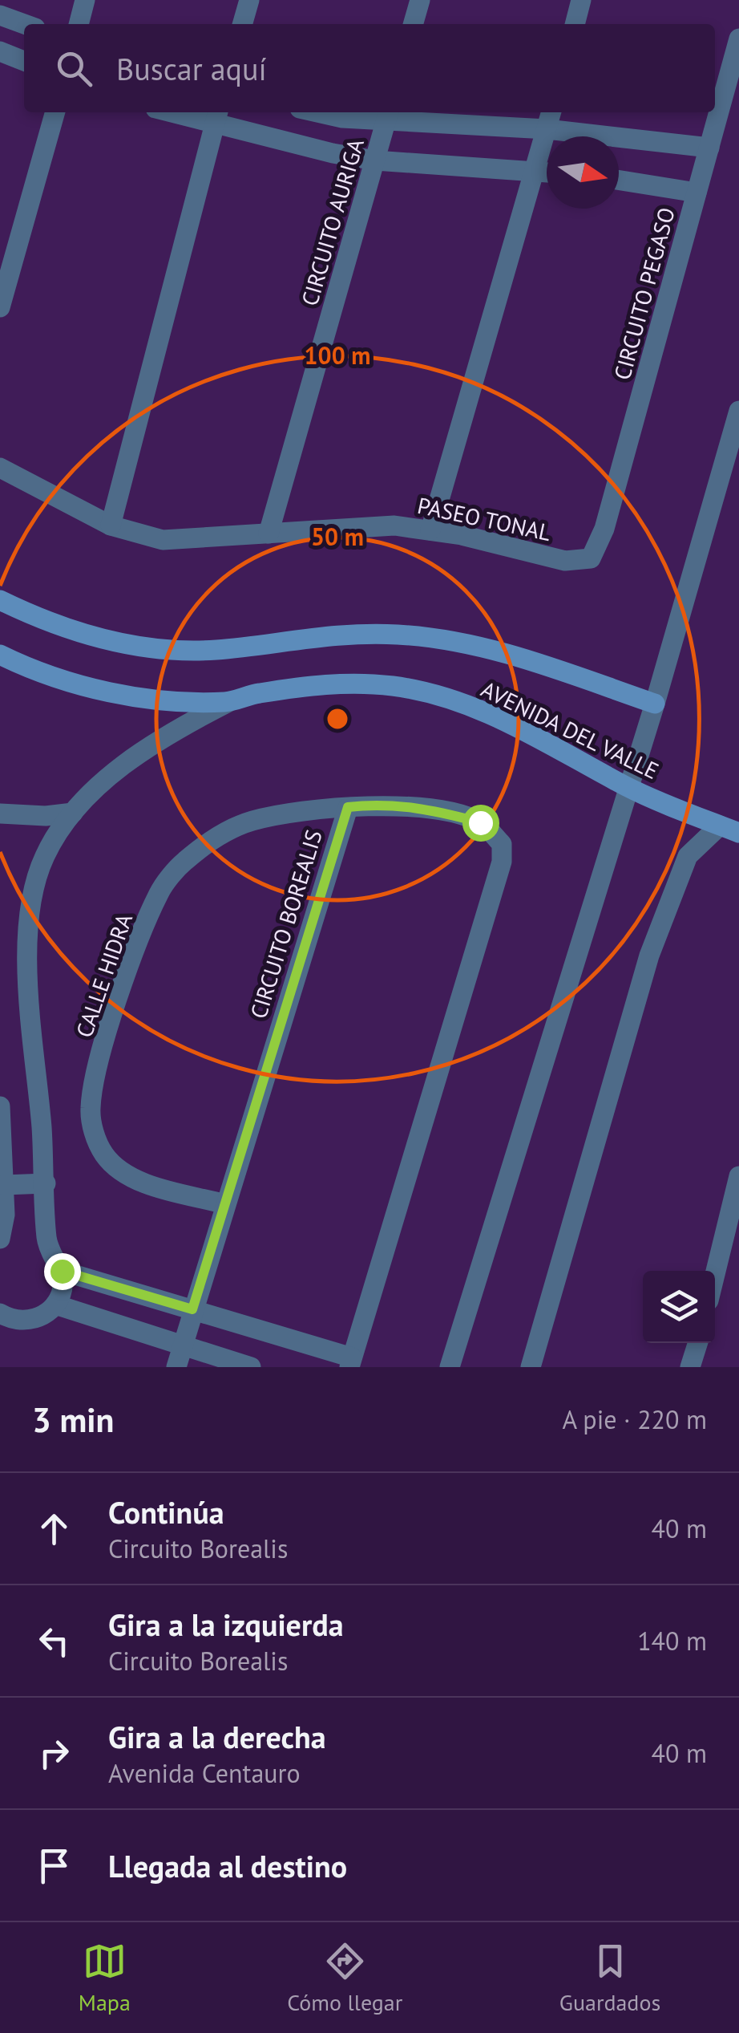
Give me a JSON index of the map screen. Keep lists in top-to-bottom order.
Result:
{
  "streets": {
    "street": [
      "CIRCUITO AURIGA",
      "CIRCUITO PEGASO",
      "PASEO TONAL",
      "AVENIDA DEL VALLE",
      "CIRCUITO BOREALIS",
      "CALLE HIDRA"
    ]
  },
  "crossings": [
    ["CIRCUITO AURIGA", "PASEO TONAL"],
    ["CIRCUITO PEGASO", "PASEO TONAL"],
    ["CIRCUITO BOREALIS", "CALLE HIDRA"]
  ],
  "north": "right",
  "page": {
    "search": "Buscar aquí",
    "heading": ["3 min", "A pie · 220 m"],
    "list": [
      ["Continúa", "Circuito Borealis", "40 m"],
      ["Gira a la izquierda", "Circuito Borealis", "140 m"],
      ["Gira a la derecha", "Avenida Centauro", "40 m"],
      "Llegada al destino"
    ],
    "nav": ["Mapa", "Cómo llegar", "Guardados"]
  },
  "rings": ["100 m", "50 m"]
}
